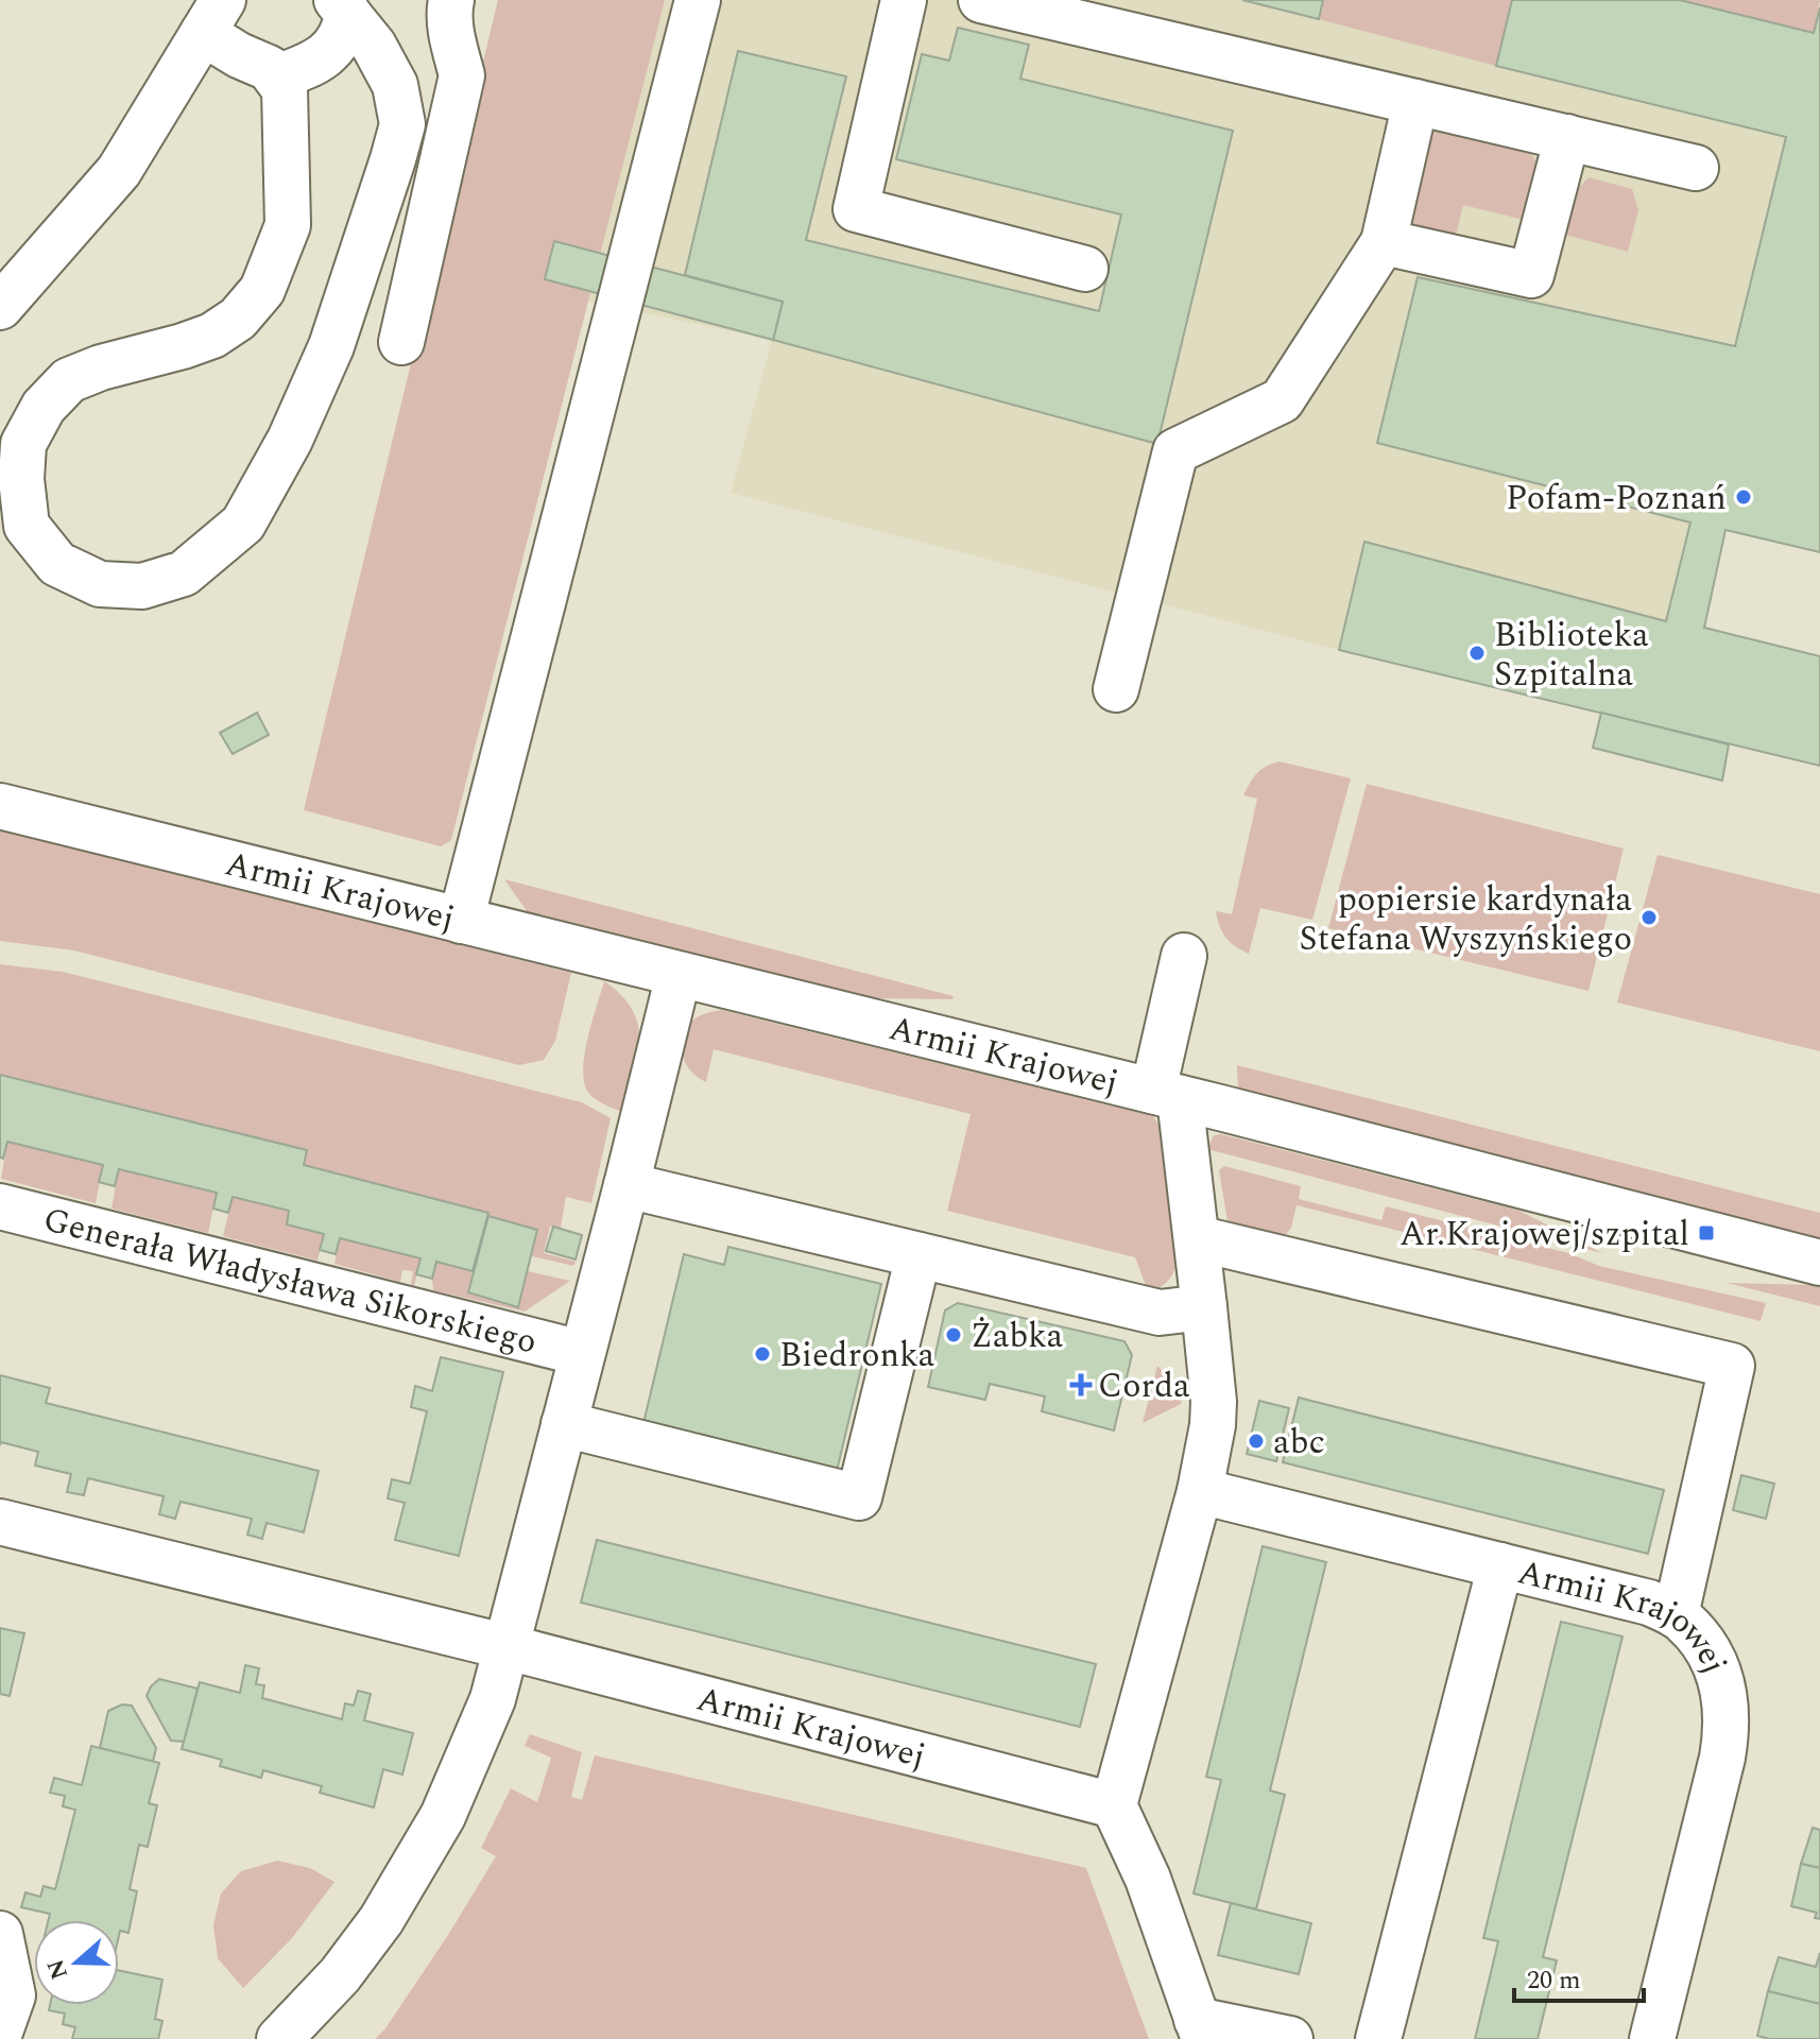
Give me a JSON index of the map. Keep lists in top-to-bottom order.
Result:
{
  "streets": {
    "street": ["Armii Krajowej", "Generała Władysława Sikorskiego"]
  },
  "places": {
    "other": [
      "Pofam-Poznań",
      "Biblioteka Szpitalna",
      "popiersie kardynała Stefana Wyszyńskiego",
      "Żabka",
      "Biedronka",
      "abc"
    ],
    "transit": ["Ar.Krajowej/szpital"],
    "health": ["Corda"]
  },
  "scale_bar": "20 m",
  "north": "left"
}
